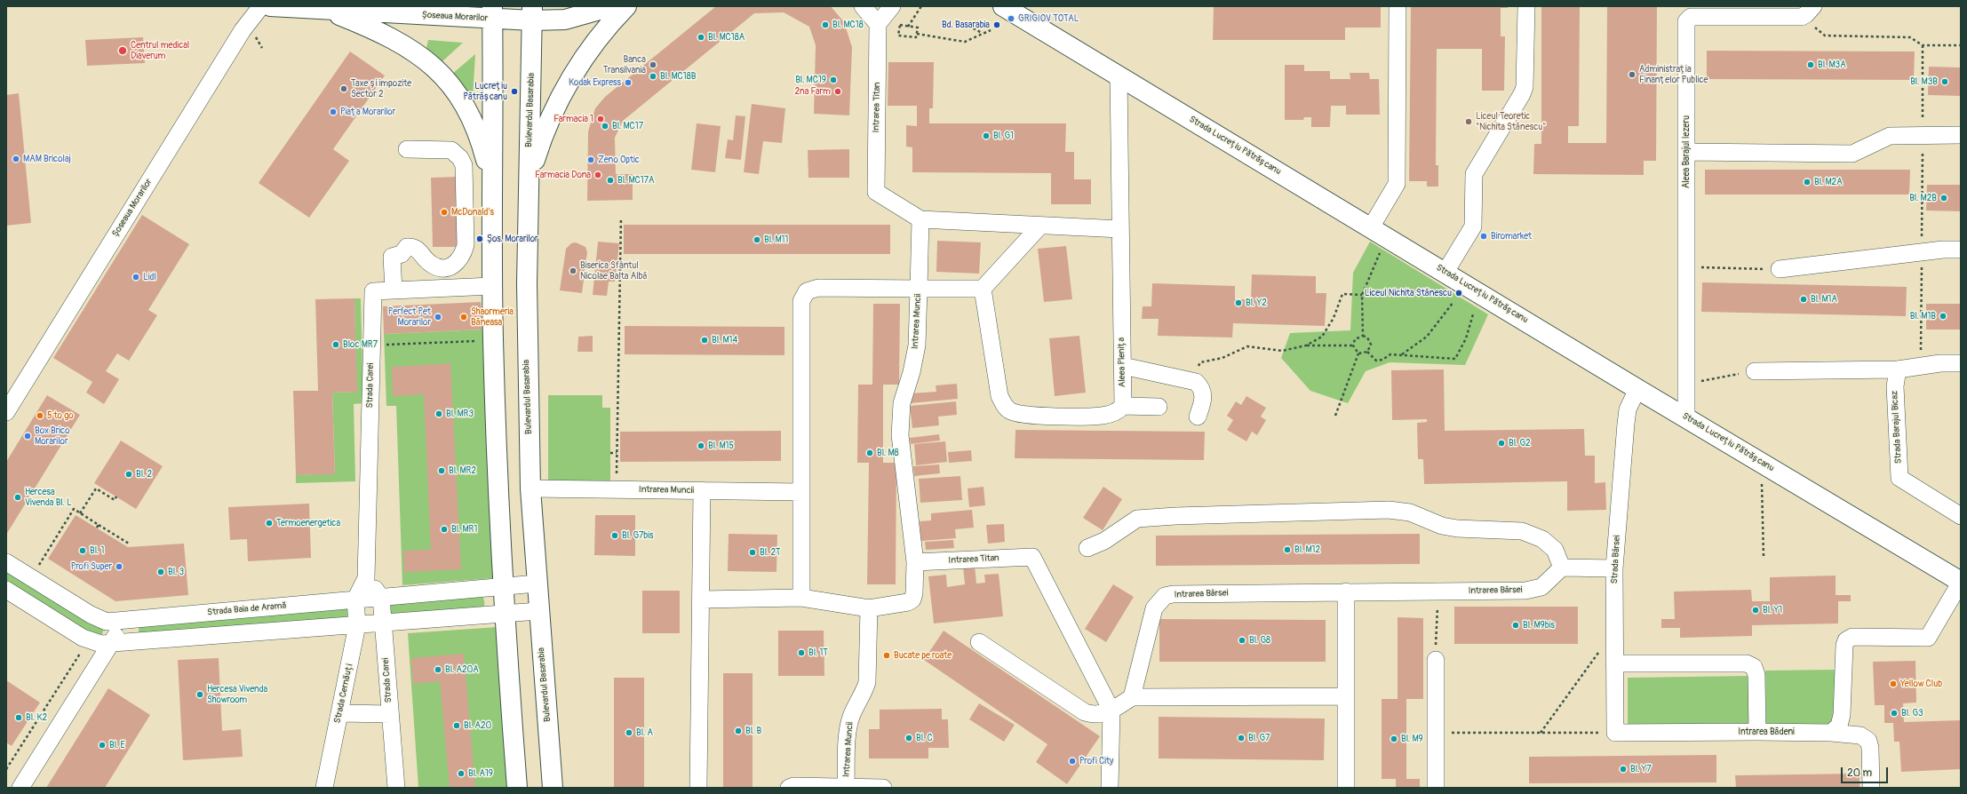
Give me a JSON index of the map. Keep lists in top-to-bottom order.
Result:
{
  "streets": {
    "main road": ["Șoseaua Morarilor", "Bulevardul Basarabia", "Strada Lucrețiu Pătrășcanu"],
    "street": [
      "Intrarea Titan",
      "Aleea Barajul Iezeru",
      "Intrarea Muncii",
      "Aleea Plenița",
      "Strada Carei",
      "Strada Barajul Bicaz",
      "Strada Bârsei",
      "Intrarea Bârsei",
      "Strada Baia de Aramă",
      "Strada Cernăuți",
      "Intrarea Bădeni"
    ]
  },
  "crossings": [
    ["Șoseaua Morarilor", "Bulevardul Basarabia"],
    ["Intrarea Titan", "Intrarea Muncii"],
    ["Bulevardul Basarabia", "Intrarea Muncii"],
    ["Bulevardul Basarabia", "Strada Baia de Aramă"],
    ["Strada Lucrețiu Pătrășcanu", "Aleea Barajul Iezeru"],
    ["Strada Lucrețiu Pătrășcanu", "Aleea Plenița"],
    ["Strada Lucrețiu Pătrășcanu", "Strada Bârsei"],
    ["Strada Carei", "Strada Baia de Aramă"],
    ["Strada Carei", "Strada Cernăuți"],
    ["Strada Bârsei", "Intrarea Bădeni"],
    ["Strada Baia de Aramă", "Strada Cernăuți"]
  ],
  "places": [
    "GRIGIOV TOTAL",
    "Bl. MC18",
    "Bd. Basarabia",
    "Bl. MC18A",
    "Centrul medical Diaverum",
    "Banca Transilvania",
    "Bl. M3A",
    "Administrația Finanțelor Publice",
    "Bl. MC18B",
    "Bl. MC19",
    "Bl. M3B",
    "Kodak Express",
    "Taxe și impozite Sector 2",
    "Lucrețiu Pătrășcanu",
    "2na Farm",
    "Piața Morarilor",
    "Farmacia 1",
    "Liceul Teoretic \"Nichita Stănescu\"",
    "Bl. MC17",
    "Bl. G1",
    "MAM Bricolaj",
    "Zeno Optic",
    "Farmacia Dona",
    "Bl. MC17A",
    "Bl. M2A",
    "Bl. M2B",
    "McDonald's",
    "Biromarket",
    "Șos. Morarilor",
    "Bl. M11",
    "Biserica Sfântul Nicolae Balta Albă",
    "Lidl",
    "Liceul Nichita Stănescu",
    "Bl. M1A",
    "Bl. Y2",
    "Bl. M1B",
    "Perfect Pet Morarilor",
    "Shaormeria Băneasa",
    "Bl. M14",
    "Bloc MR7",
    "Bl. MR3",
    "5 to go",
    "Box Brico Morarilor",
    "Bl. G2",
    "Bl. M15",
    "Bl. M8",
    "Bl. MR2",
    "Bl. 2",
    "Hercesa Vivenda Bl. L",
    "Termoenergetica",
    "Bl. MR1",
    "Bl. G7bis",
    "Bl. M12",
    "Bl. 1",
    "Bl. 2T",
    "Profi Super",
    "Bl. 3",
    "Bl. Y1",
    "Bl. M9bis",
    "Bl. G8",
    "Bl. 1T",
    "Bucate pe roate",
    "Bl. A20A",
    "Yellow Club",
    "Hercesa Vivenda Showroom",
    "Bl. G3",
    "Bl. K2",
    "Bl. A20",
    "Bl. B",
    "Bl. A",
    "Bl. C",
    "Bl. G7",
    "Bl. M9",
    "Bl. E",
    "Profi City",
    "Bl. Y7",
    "Bl. A19"
  ],
  "scale_bar": "20 m"
}
